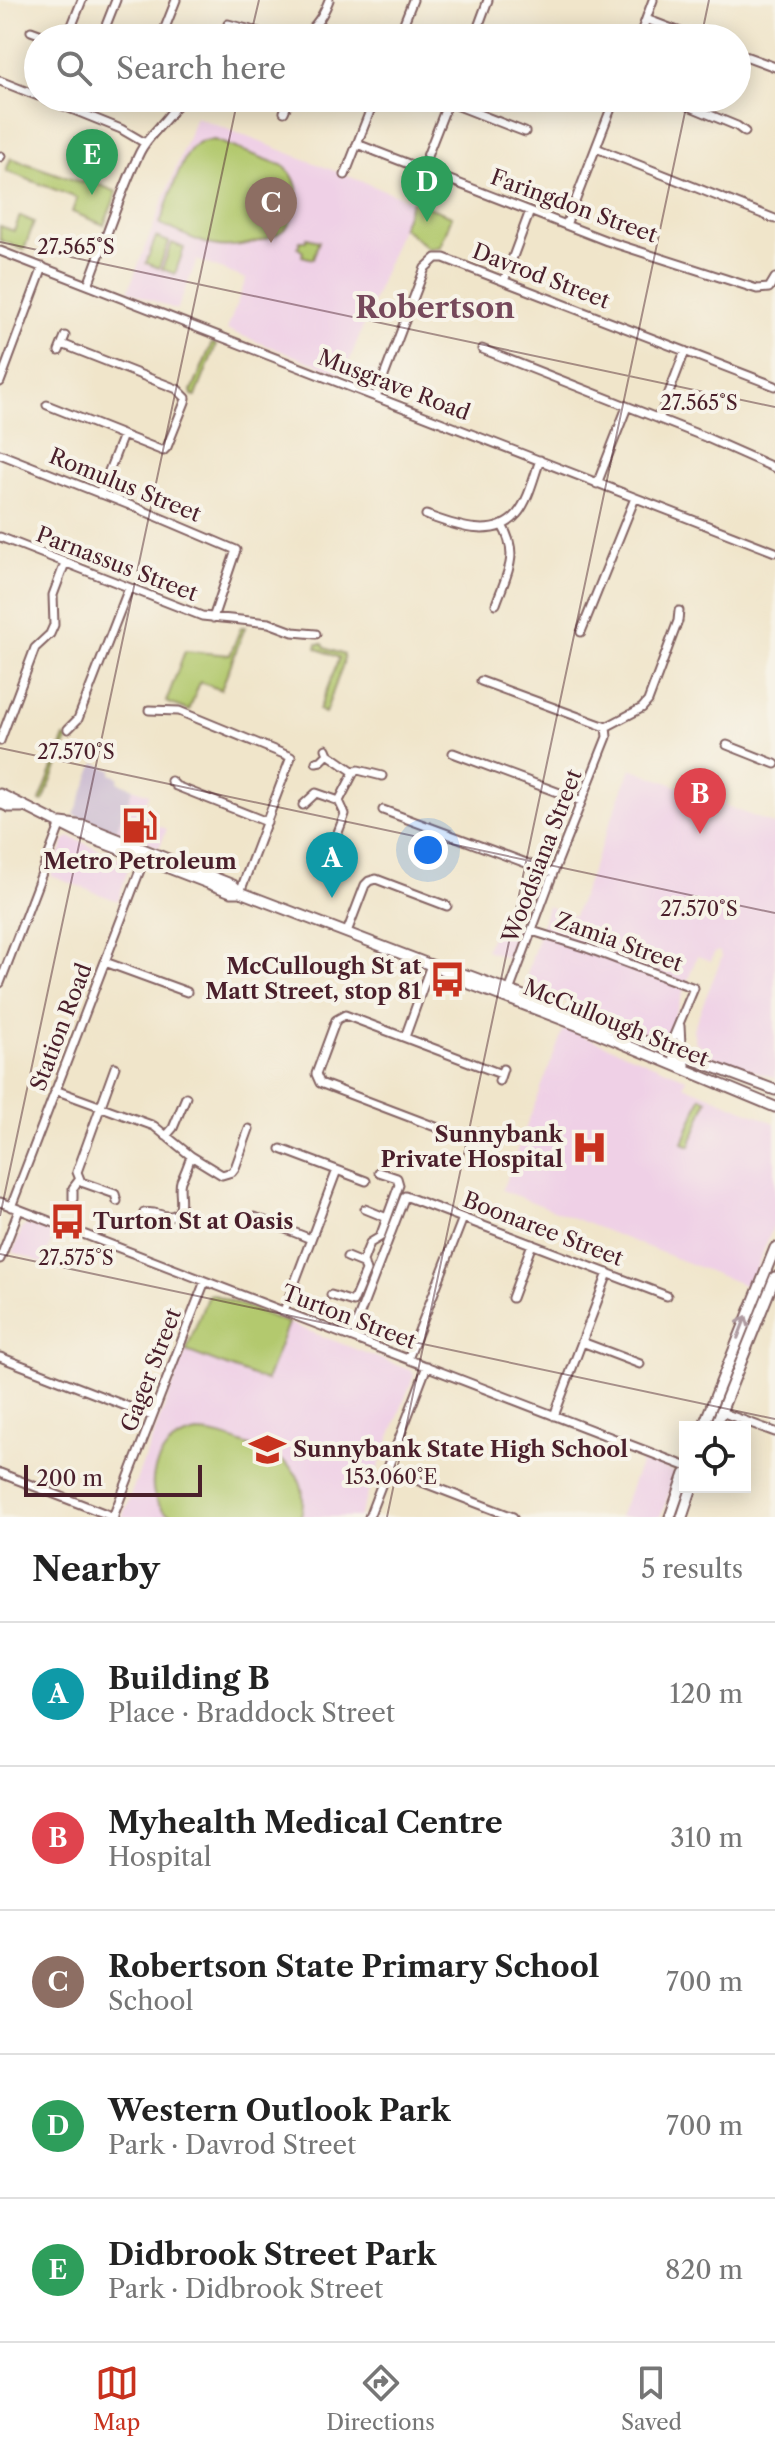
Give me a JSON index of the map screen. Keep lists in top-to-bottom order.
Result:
{
  "streets": {
    "main road": ["McCullough Street"],
    "street": [
      "Faringdon Street",
      "Davrod Street",
      "Musgrave Road",
      "Romulus Street",
      "Parnassus Street",
      "Woodsiana Street",
      "Zamia Street",
      "Station Road",
      "Boonaree Street",
      "Turton Street",
      "Gager Street"
    ]
  },
  "crossings": [
    ["Davrod Street", "Musgrave Road"],
    ["Romulus Street", "Parnassus Street"],
    ["Woodsiana Street", "Zamia Street"],
    ["Woodsiana Street", "McCullough Street"],
    ["McCullough Street", "Station Road"],
    ["Station Road", "Turton Street"],
    ["Boonaree Street", "Turton Street"],
    ["Turton Street", "Gager Street"]
  ],
  "districts": ["Robertson"],
  "places": {
    "fuel station": ["Metro Petroleum"],
    "bus stop": ["McCullough St at Matt Street, stop 81", "Turton St at Oasis"],
    "hospital": ["Sunnybank Private Hospital"],
    "school or university": ["Sunnybank State High School"]
  },
  "scale_bar": "200 m",
  "page": {
    "search": "Search here",
    "pins": [
      "E",
      "D",
      "C",
      "B",
      "A"
    ],
    "scale": "200 m",
    "heading": ["Nearby", "5 results"],
    "list": [
      {
        "mark": "A",
        "name": "Building B",
        "note": "Place · Braddock Street",
        "value": "120 m"
      },
      {
        "mark": "B",
        "name": "Myhealth Medical Centre",
        "note": "Hospital",
        "value": "310 m"
      },
      {
        "mark": "C",
        "name": "Robertson State Primary School",
        "note": "School",
        "value": "700 m"
      },
      {
        "mark": "D",
        "name": "Western Outlook Park",
        "note": "Park · Davrod Street",
        "value": "700 m"
      },
      {
        "mark": "E",
        "name": "Didbrook Street Park",
        "note": "Park · Didbrook Street",
        "value": "820 m"
      }
    ],
    "nav": ["Map", "Directions", "Saved"]
  },
  "coordinates": [
    "27.565°S",
    "27.570°S",
    "27.575°S",
    "153.060°E"
  ]
}
